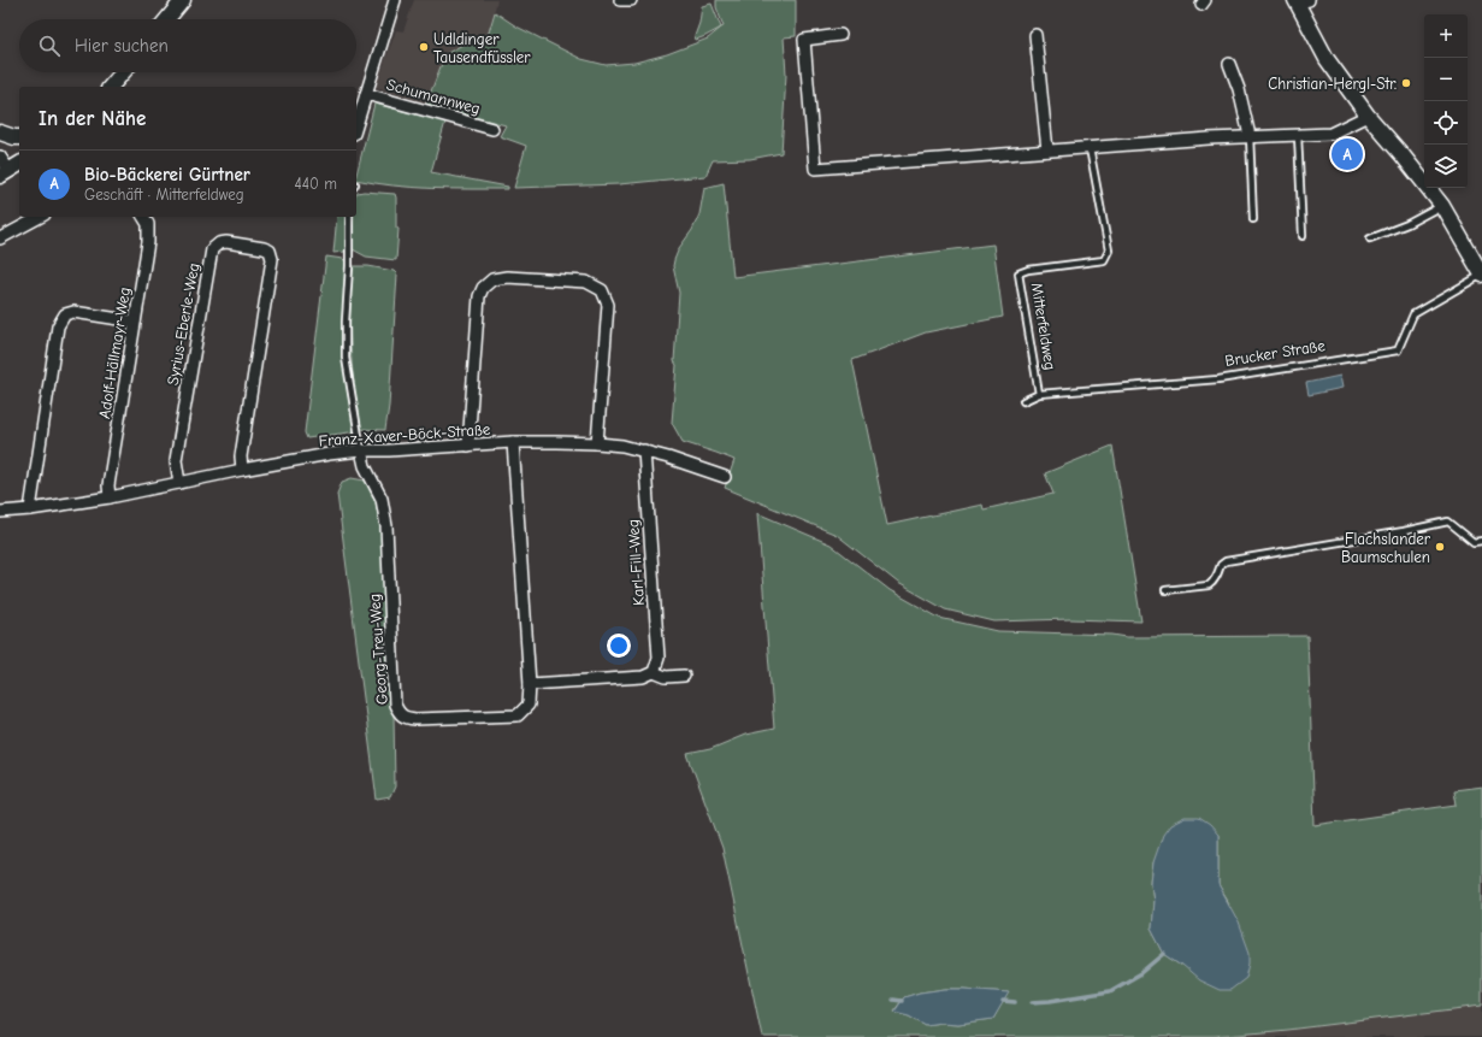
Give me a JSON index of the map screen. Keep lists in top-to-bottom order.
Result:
{
  "streets": {
    "main road": ["Brucker Straße"],
    "street": [
      "Schumannweg",
      "Syrius-Eberle-Weg",
      "Adolf-Hällmayr-Weg",
      "Franz-Xaver-Böck-Straße",
      "Karl-Fill-Weg",
      "Georg-Treu-Weg"
    ],
    "lane": ["Mitterfeldweg"]
  },
  "crossings": [
    ["Syrius-Eberle-Weg", "Franz-Xaver-Böck-Straße"],
    ["Mitterfeldweg", "Brucker Straße"],
    ["Adolf-Hällmayr-Weg", "Franz-Xaver-Böck-Straße"],
    ["Franz-Xaver-Böck-Straße", "Karl-Fill-Weg"],
    ["Franz-Xaver-Böck-Straße", "Georg-Treu-Weg"]
  ],
  "places": ["Udldinger Tausendfüssler", "Christian-Hergl-Str.", "Flachslander Baumschulen"],
  "page": {
    "map_buttons": ["+", "−"],
    "search": "Hier suchen",
    "heading": "In der Nähe",
    "pins": "A",
    "list": [
      {
        "mark": "A",
        "name": "Bio-Bäckerei Gürtner",
        "note": "Geschäft · Mitterfeldweg",
        "value": "440 m"
      }
    ]
  }
}
